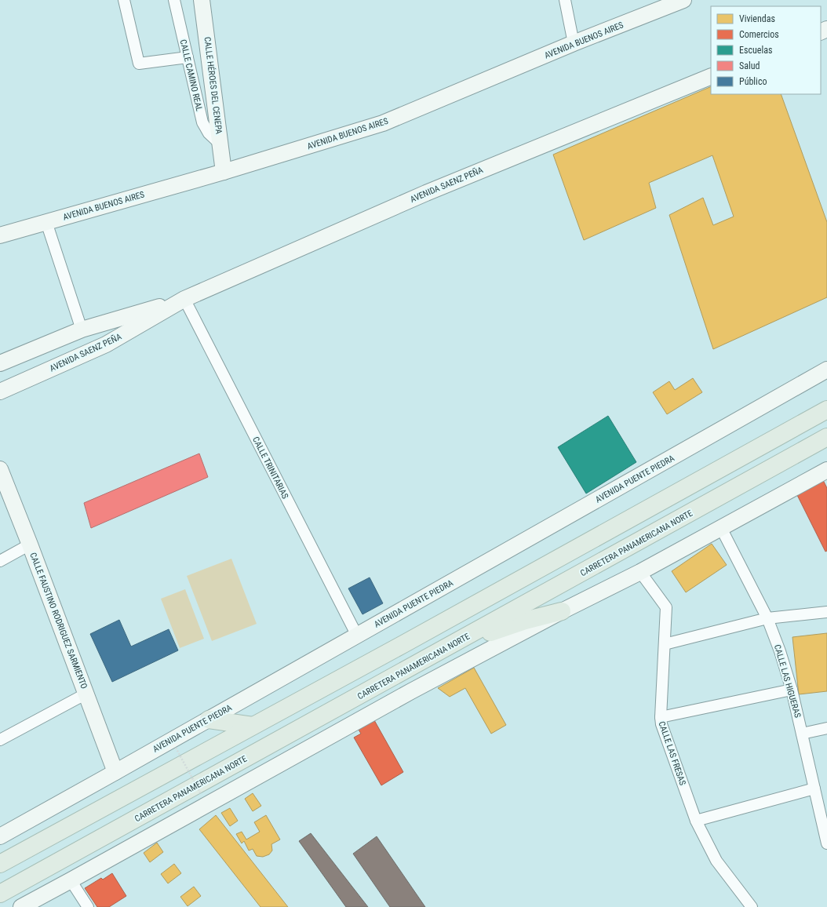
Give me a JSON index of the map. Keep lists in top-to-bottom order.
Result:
{
  "streets": {
    "highway": ["CARRETERA PANAMERICANA NORTE"],
    "main road": [
      "AVENIDA BUENOS AIRES",
      "CALLE HÉROES DEL CENEPA",
      "AVENIDA SAENZ PEÑA",
      "AVENIDA PUENTE PIEDRA",
      "CALLE FAUSTINO RODRIGUEZ SARMIENTO"
    ],
    "street": [
      "CALLE CAMINO REAL",
      "CALLE TRINITARIAS",
      "CALLE LAS HIGUERAS",
      "CALLE LAS FRESAS"
    ]
  },
  "crossings": [
    ["AVENIDA BUENOS AIRES", "CALLE HÉROES DEL CENEPA"],
    ["CALLE CAMINO REAL", "CALLE HÉROES DEL CENEPA"],
    ["AVENIDA SAENZ PEÑA", "CALLE TRINITARIAS"],
    ["CALLE TRINITARIAS", "AVENIDA PUENTE PIEDRA"],
    ["AVENIDA PUENTE PIEDRA", "CALLE FAUSTINO RODRIGUEZ SARMIENTO"]
  ],
  "legend": [
    "Viviendas",
    "Comercios",
    "Escuelas",
    "Salud",
    "Público"
  ]
}
